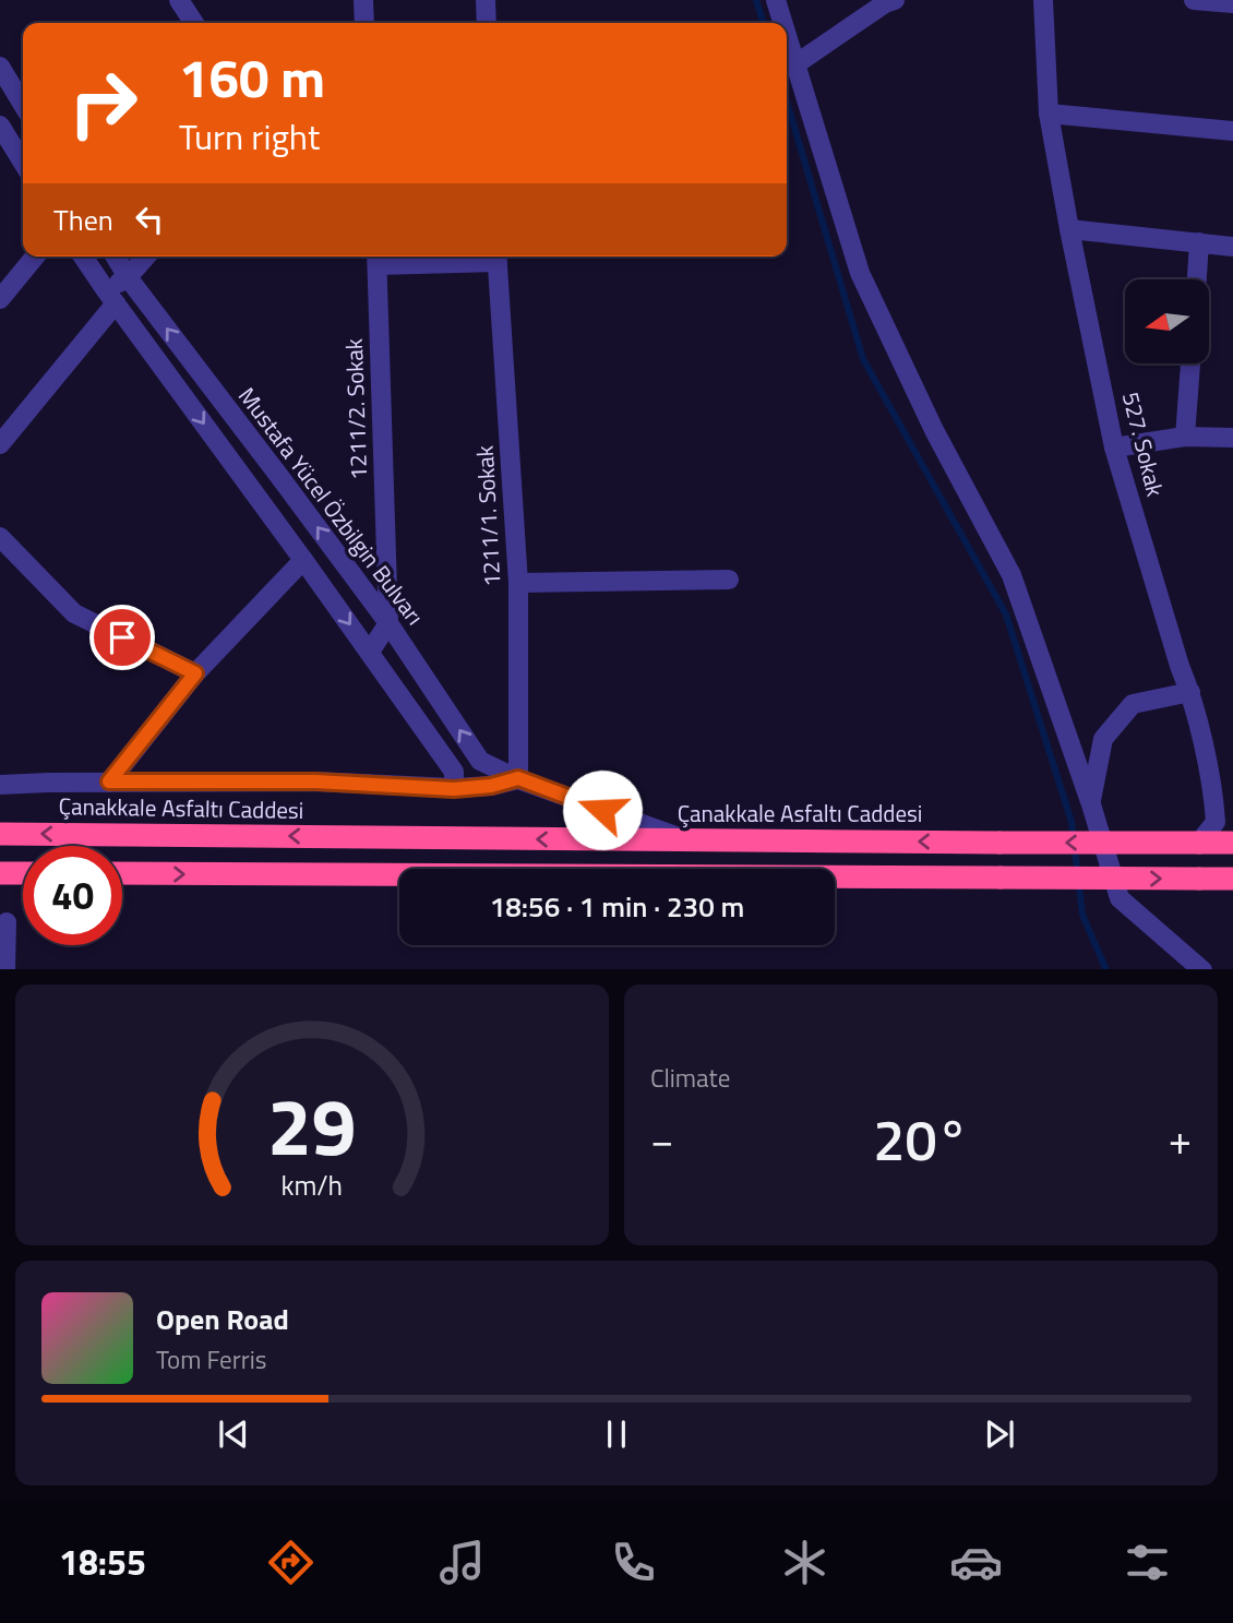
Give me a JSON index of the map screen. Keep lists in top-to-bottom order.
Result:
{
  "streets": {
    "highway": ["Çanakkale Asfaltı Caddesi"],
    "street": [
      "1211/2. Sokak",
      "527. Sokak",
      "Mustafa Yücel Özbilgin Bulvarı",
      "1211/1. Sokak"
    ]
  },
  "crossings": [
    ["1211/2. Sokak", "Mustafa Yücel Özbilgin Bulvarı"],
    ["527. Sokak", "Çanakkale Asfaltı Caddesi"]
  ],
  "north": "left",
  "page": {
    "turn": ["160 m", "Turn right"],
    "then": "Then",
    "limit": "40",
    "trip": "18:56 · 1 min · 230 m",
    "tile": "Climate",
    "heat": ["−", "20°", "+"],
    "song": ["Open Road", "Tom Ferris"],
    "tabs": "18:55",
    "gauge": ["29", "km/h"]
  }
}
